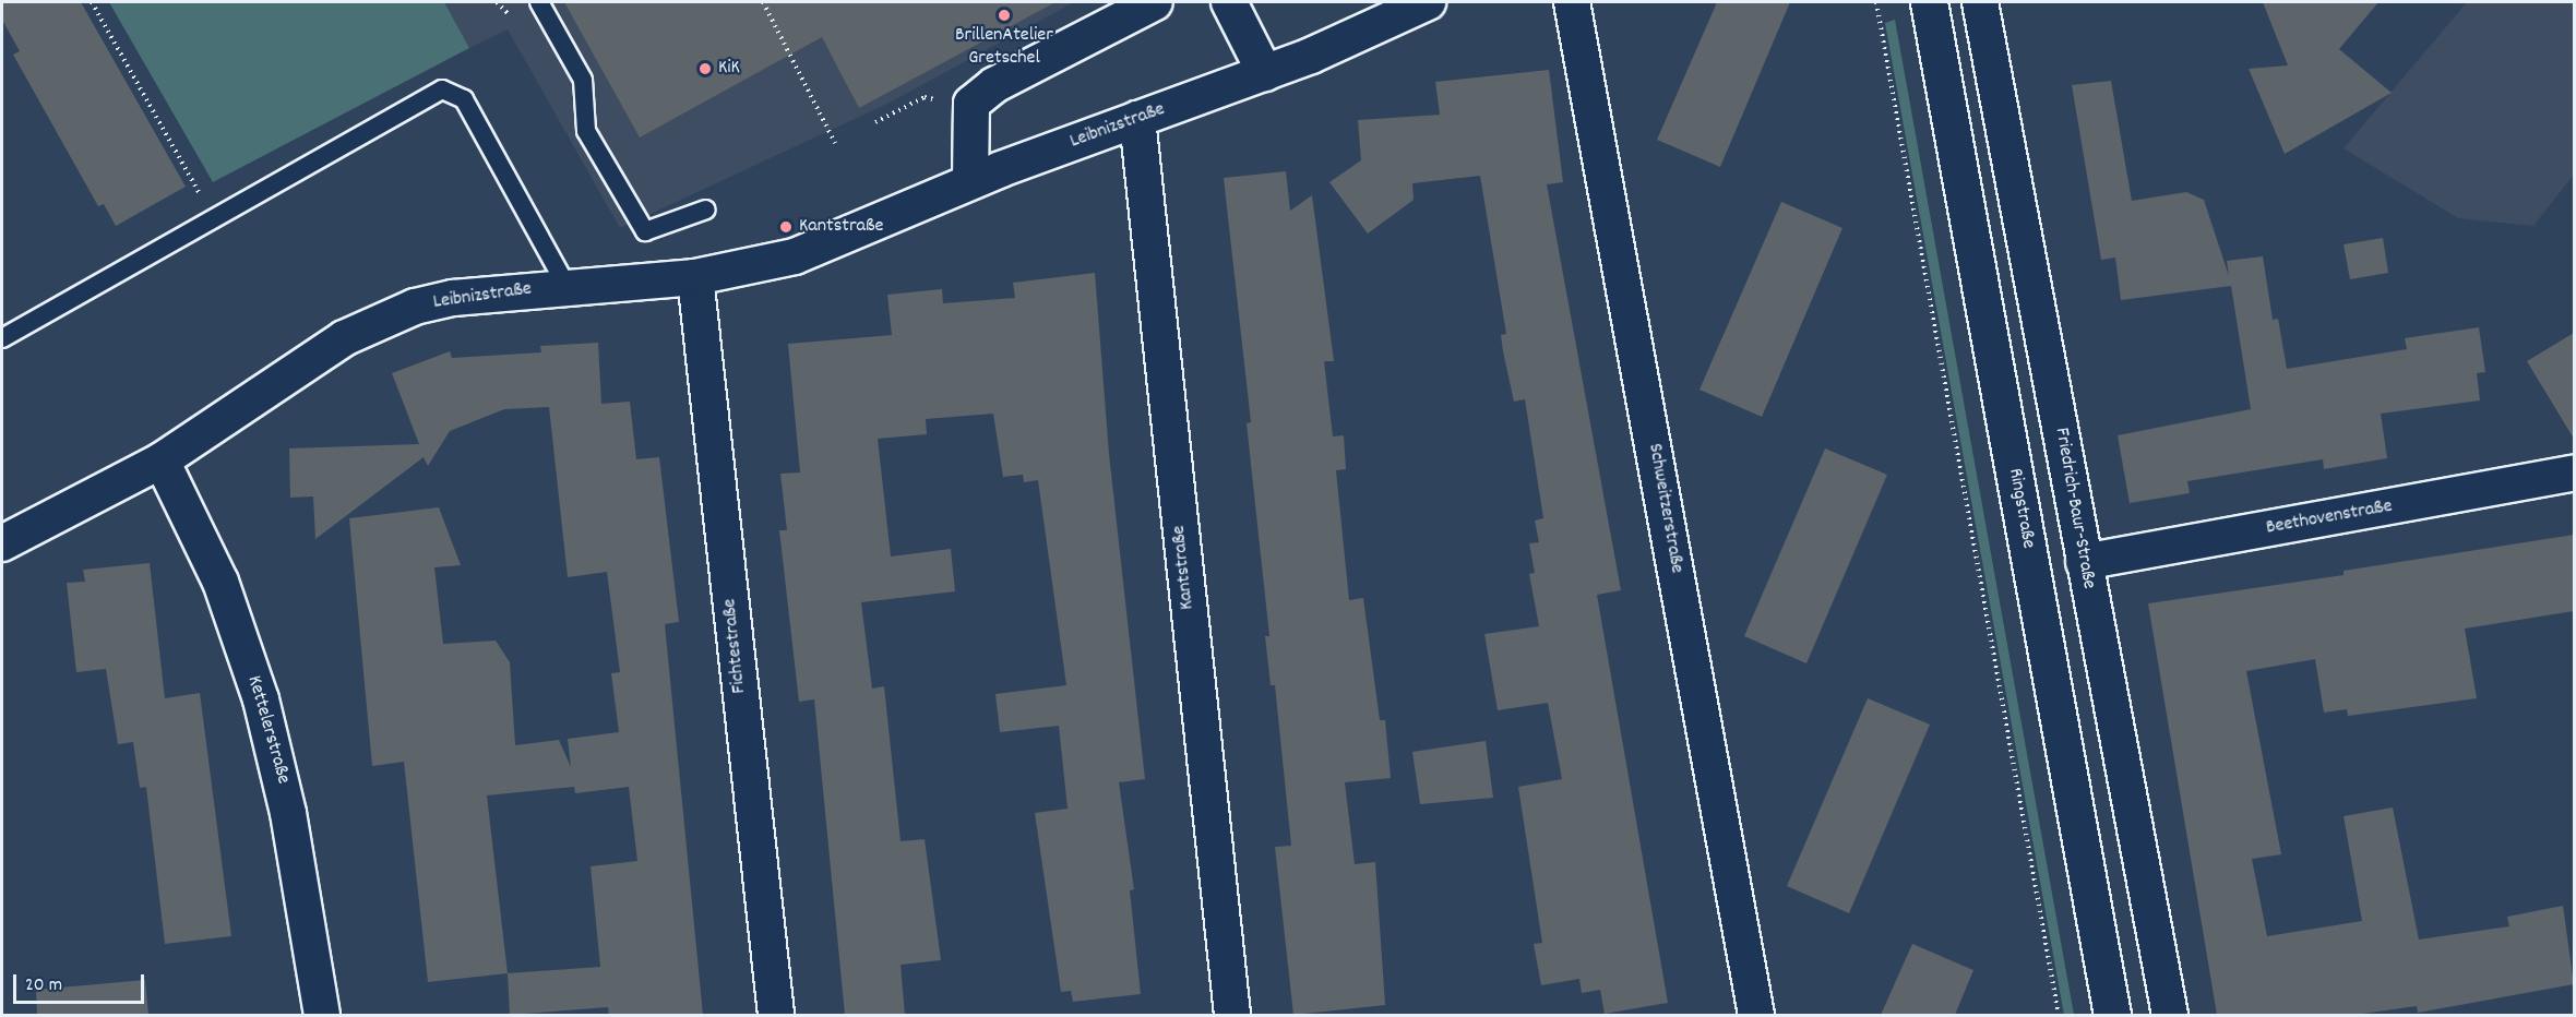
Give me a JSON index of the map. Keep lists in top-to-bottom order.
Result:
{
  "streets": {
    "main road": ["Ringstraße"],
    "street": [
      "Leibnizstraße",
      "Schweitzerstraße",
      "Friedrich-Baur-Straße",
      "Beethovenstraße",
      "Kantstraße",
      "Fichtestraße",
      "Kettelerstraße"
    ]
  },
  "crossings": [
    ["Leibnizstraße", "Kantstraße"],
    ["Leibnizstraße", "Fichtestraße"],
    ["Leibnizstraße", "Kettelerstraße"],
    ["Friedrich-Baur-Straße", "Beethovenstraße"]
  ],
  "places": ["BrillenAtelier Gretschel", "KiK", "Kantstraße"],
  "scale_bar": "20 m"
}
